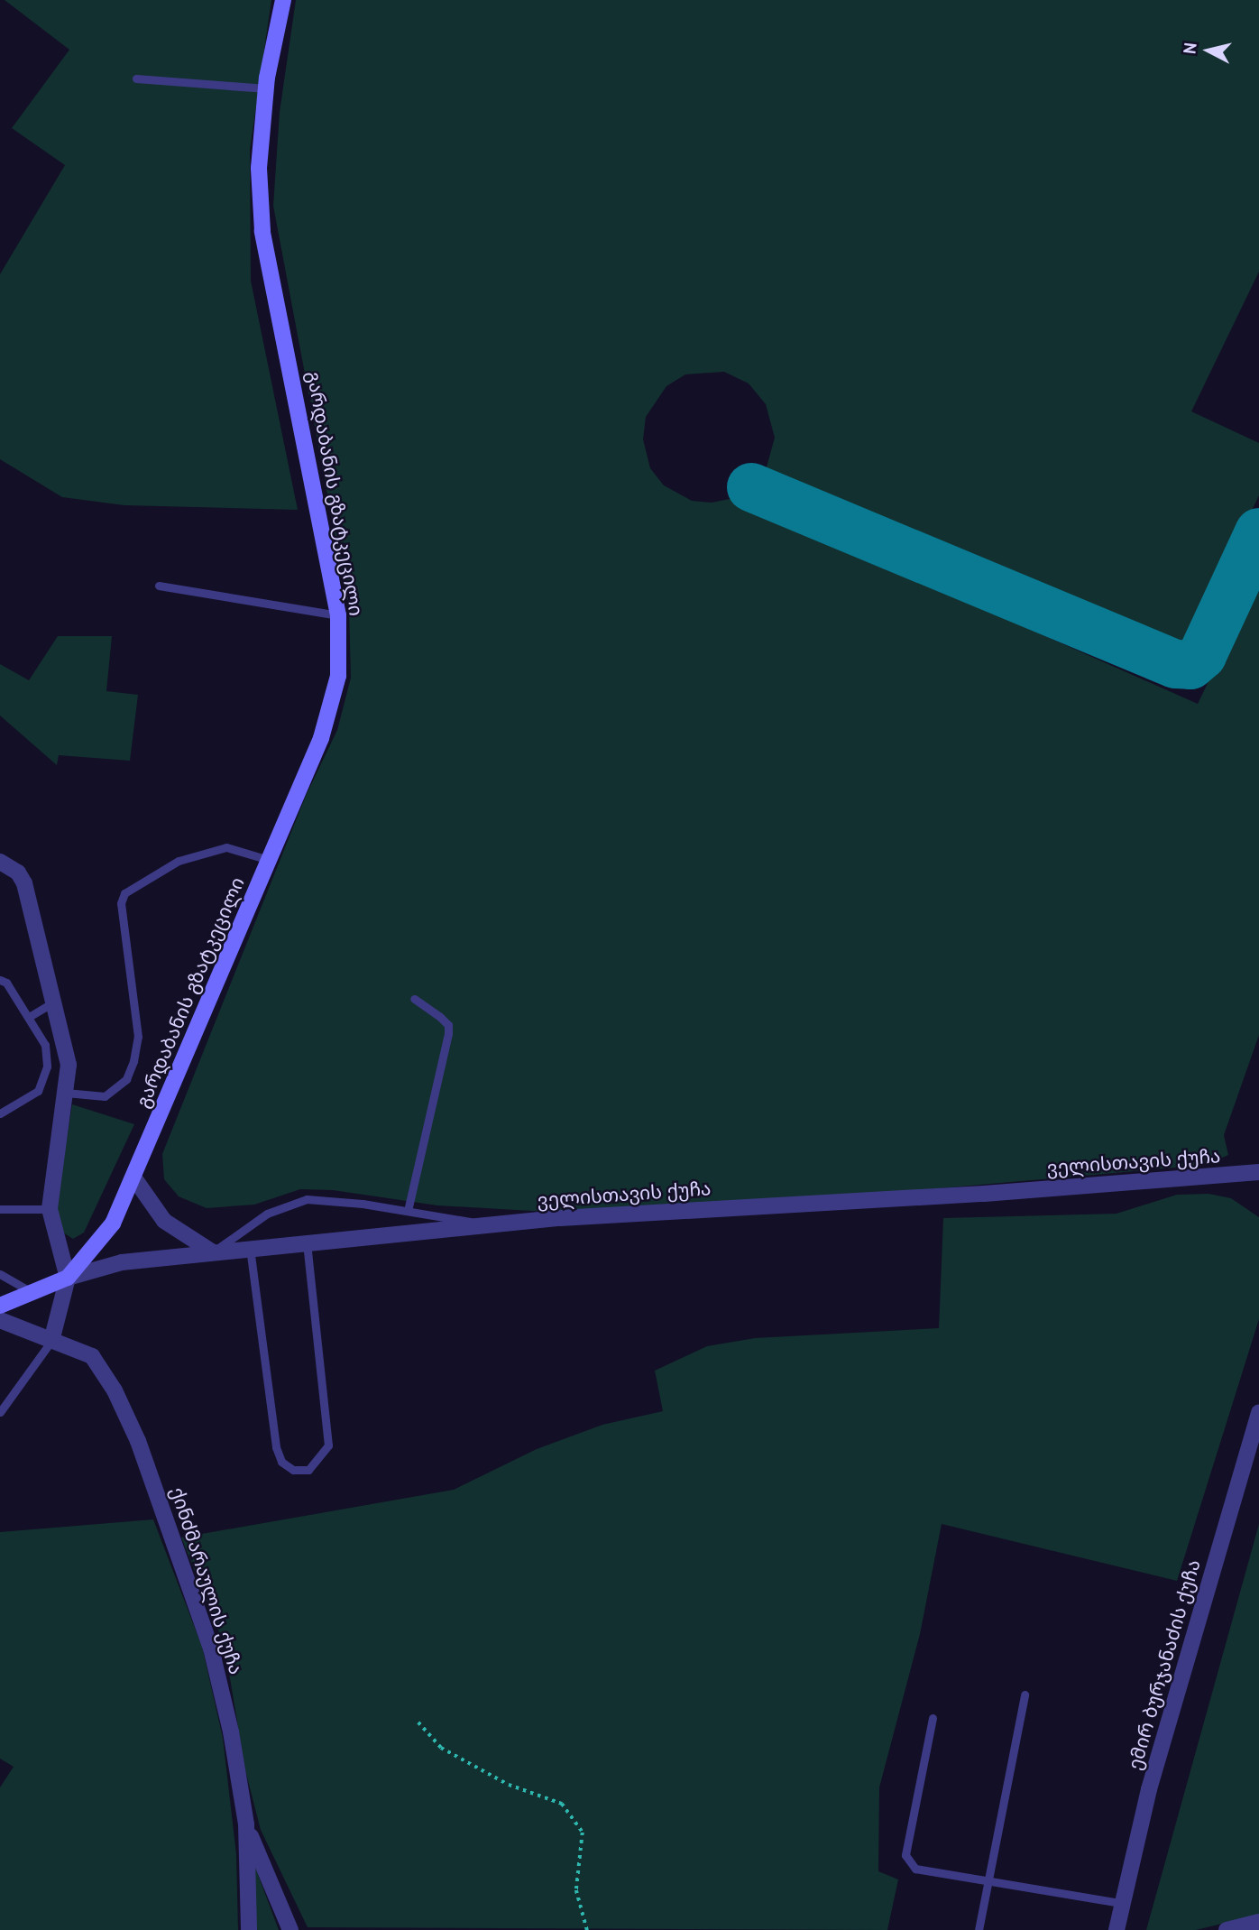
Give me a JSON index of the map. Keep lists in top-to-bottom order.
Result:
{
  "streets": {
    "main road": ["გარდაბანის გზატკეცილი", "ველისთავის ქუჩა"],
    "street": ["ქინძმარაულის ქუჩა", "ემირ ბურჯანაძის ქუჩა"]
  },
  "crossings": [
    ["გარდაბანის გზატკეცილი", "ველისთავის ქუჩა"]
  ],
  "north": "left"
}
